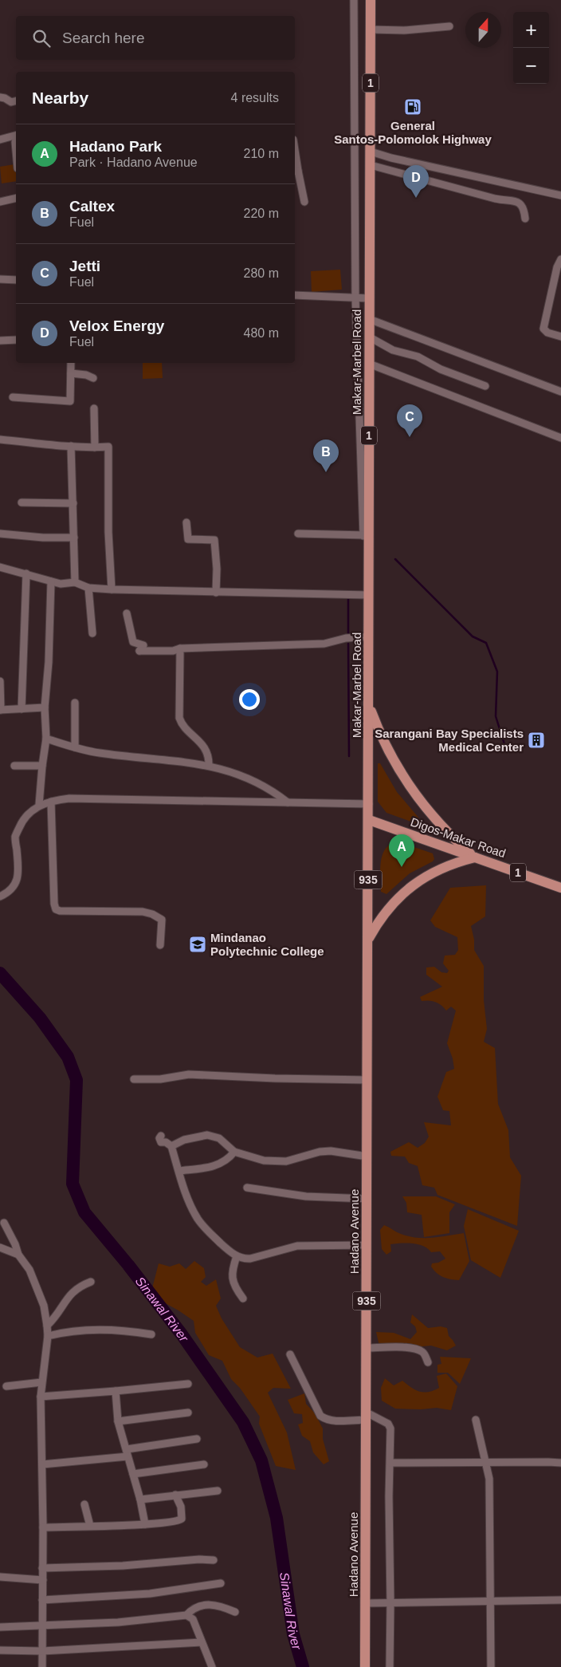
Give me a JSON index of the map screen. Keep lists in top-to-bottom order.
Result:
{
  "streets": {
    "main road": [
      "1",
      "Makar-Marbel Road",
      "Digos-Makar Road",
      "935",
      "Hadano Avenue"
    ]
  },
  "crossings": [
    ["Makar-Marbel Road", "Digos-Makar Road"],
    ["Makar-Marbel Road", "Hadano Avenue"],
    ["Digos-Makar Road", "Hadano Avenue"]
  ],
  "water": ["Sinawal River"],
  "places": {
    "fuel station": ["General Santos-Polomolok Highway"],
    "building": ["Sarangani Bay Specialists Medical Center"],
    "school or university": ["Mindanao Polytechnic College"]
  },
  "north": "top",
  "page": {
    "map_buttons": ["+", "−"],
    "search": "Search here",
    "heading": ["Nearby", "4 results"],
    "list": [
      {
        "mark": "A",
        "name": "Hadano Park",
        "note": "Park · Hadano Avenue",
        "value": "210 m"
      },
      {
        "mark": "B",
        "name": "Caltex",
        "note": "Fuel",
        "value": "220 m"
      },
      {
        "mark": "C",
        "name": "Jetti",
        "note": "Fuel",
        "value": "280 m"
      },
      {
        "mark": "D",
        "name": "Velox Energy",
        "note": "Fuel",
        "value": "480 m"
      }
    ],
    "pins": [
      "D",
      "C",
      "B",
      "A"
    ]
  }
}
